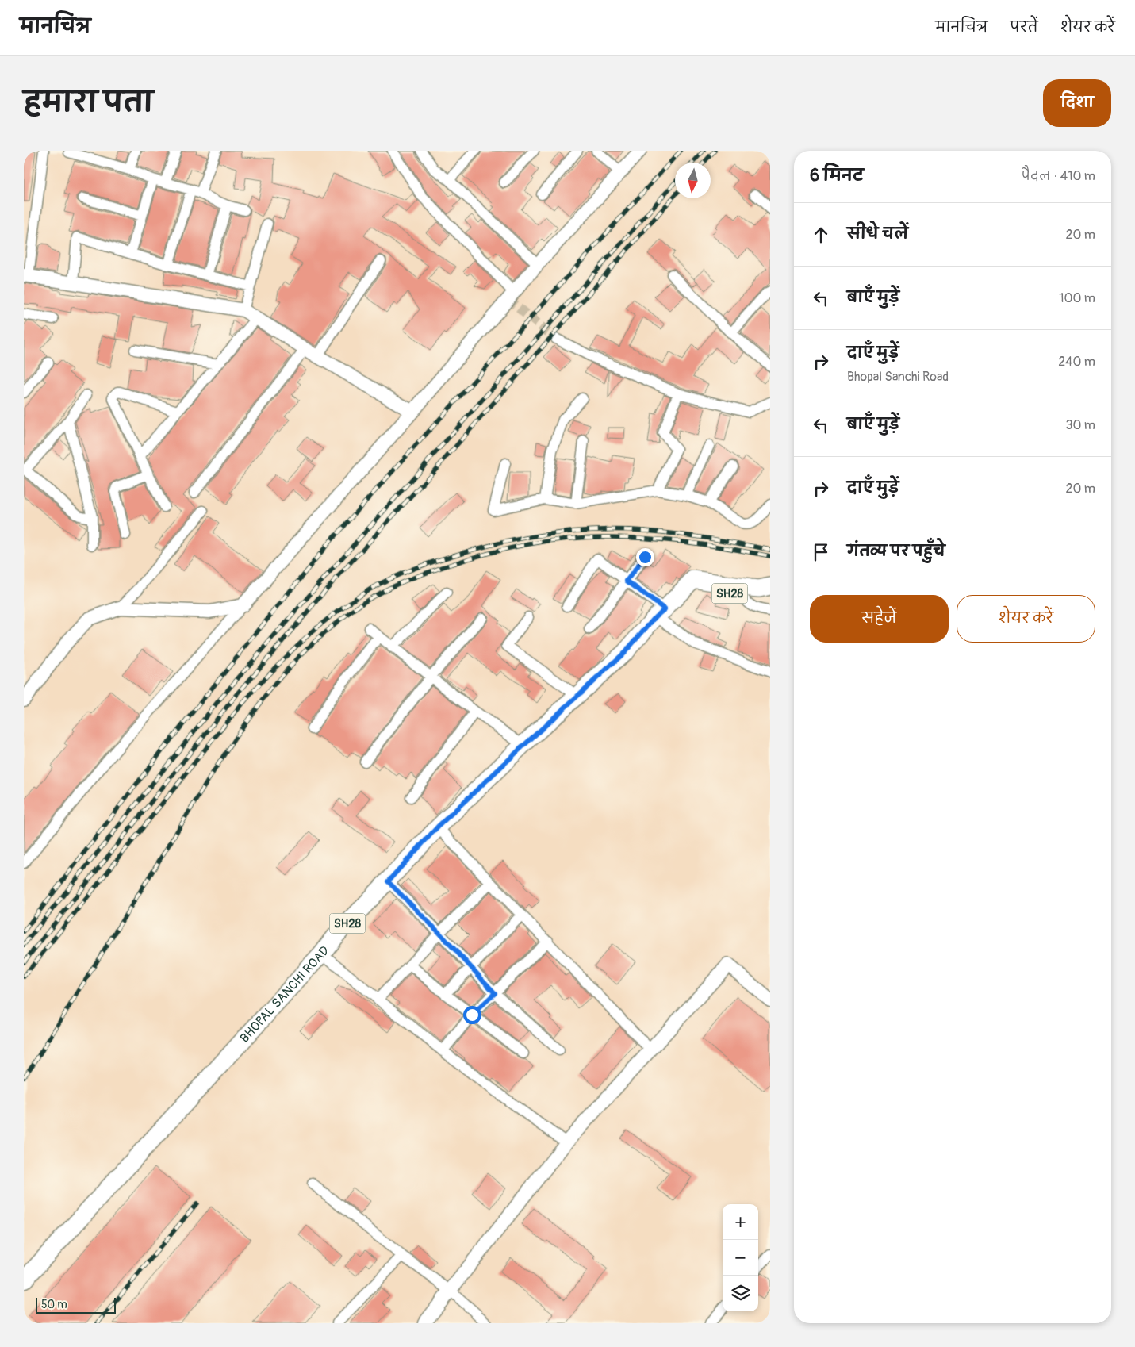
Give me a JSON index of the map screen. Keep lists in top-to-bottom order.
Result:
{
  "streets": {
    "main road": ["SH28", "BHOPAL SANCHI ROAD"]
  },
  "crossings": [
    ["SH28", "BHOPAL SANCHI ROAD"]
  ],
  "scale_bar": "50 m",
  "north": "bottom",
  "page": {
    "header": "मानचित्र",
    "nav": ["मानचित्र", "परतें", "शेयर करें"],
    "title": "हमारा पता",
    "buttons": [
      "दिशा",
      ["सहेजें", "शेयर करें"]
    ],
    "heading": ["6 मिनट", "पैदल · 410 m"],
    "list": [
      ["सीधे चलें", "20 m"],
      ["बाएँ मुड़ें", "100 m"],
      ["दाएँ मुड़ें", "Bhopal Sanchi Road", "240 m"],
      ["बाएँ मुड़ें", "30 m"],
      ["दाएँ मुड़ें", "20 m"],
      "गंतव्य पर पहुँचे"
    ],
    "map_buttons": ["+", "−"],
    "scale": "50 m"
  }
}
